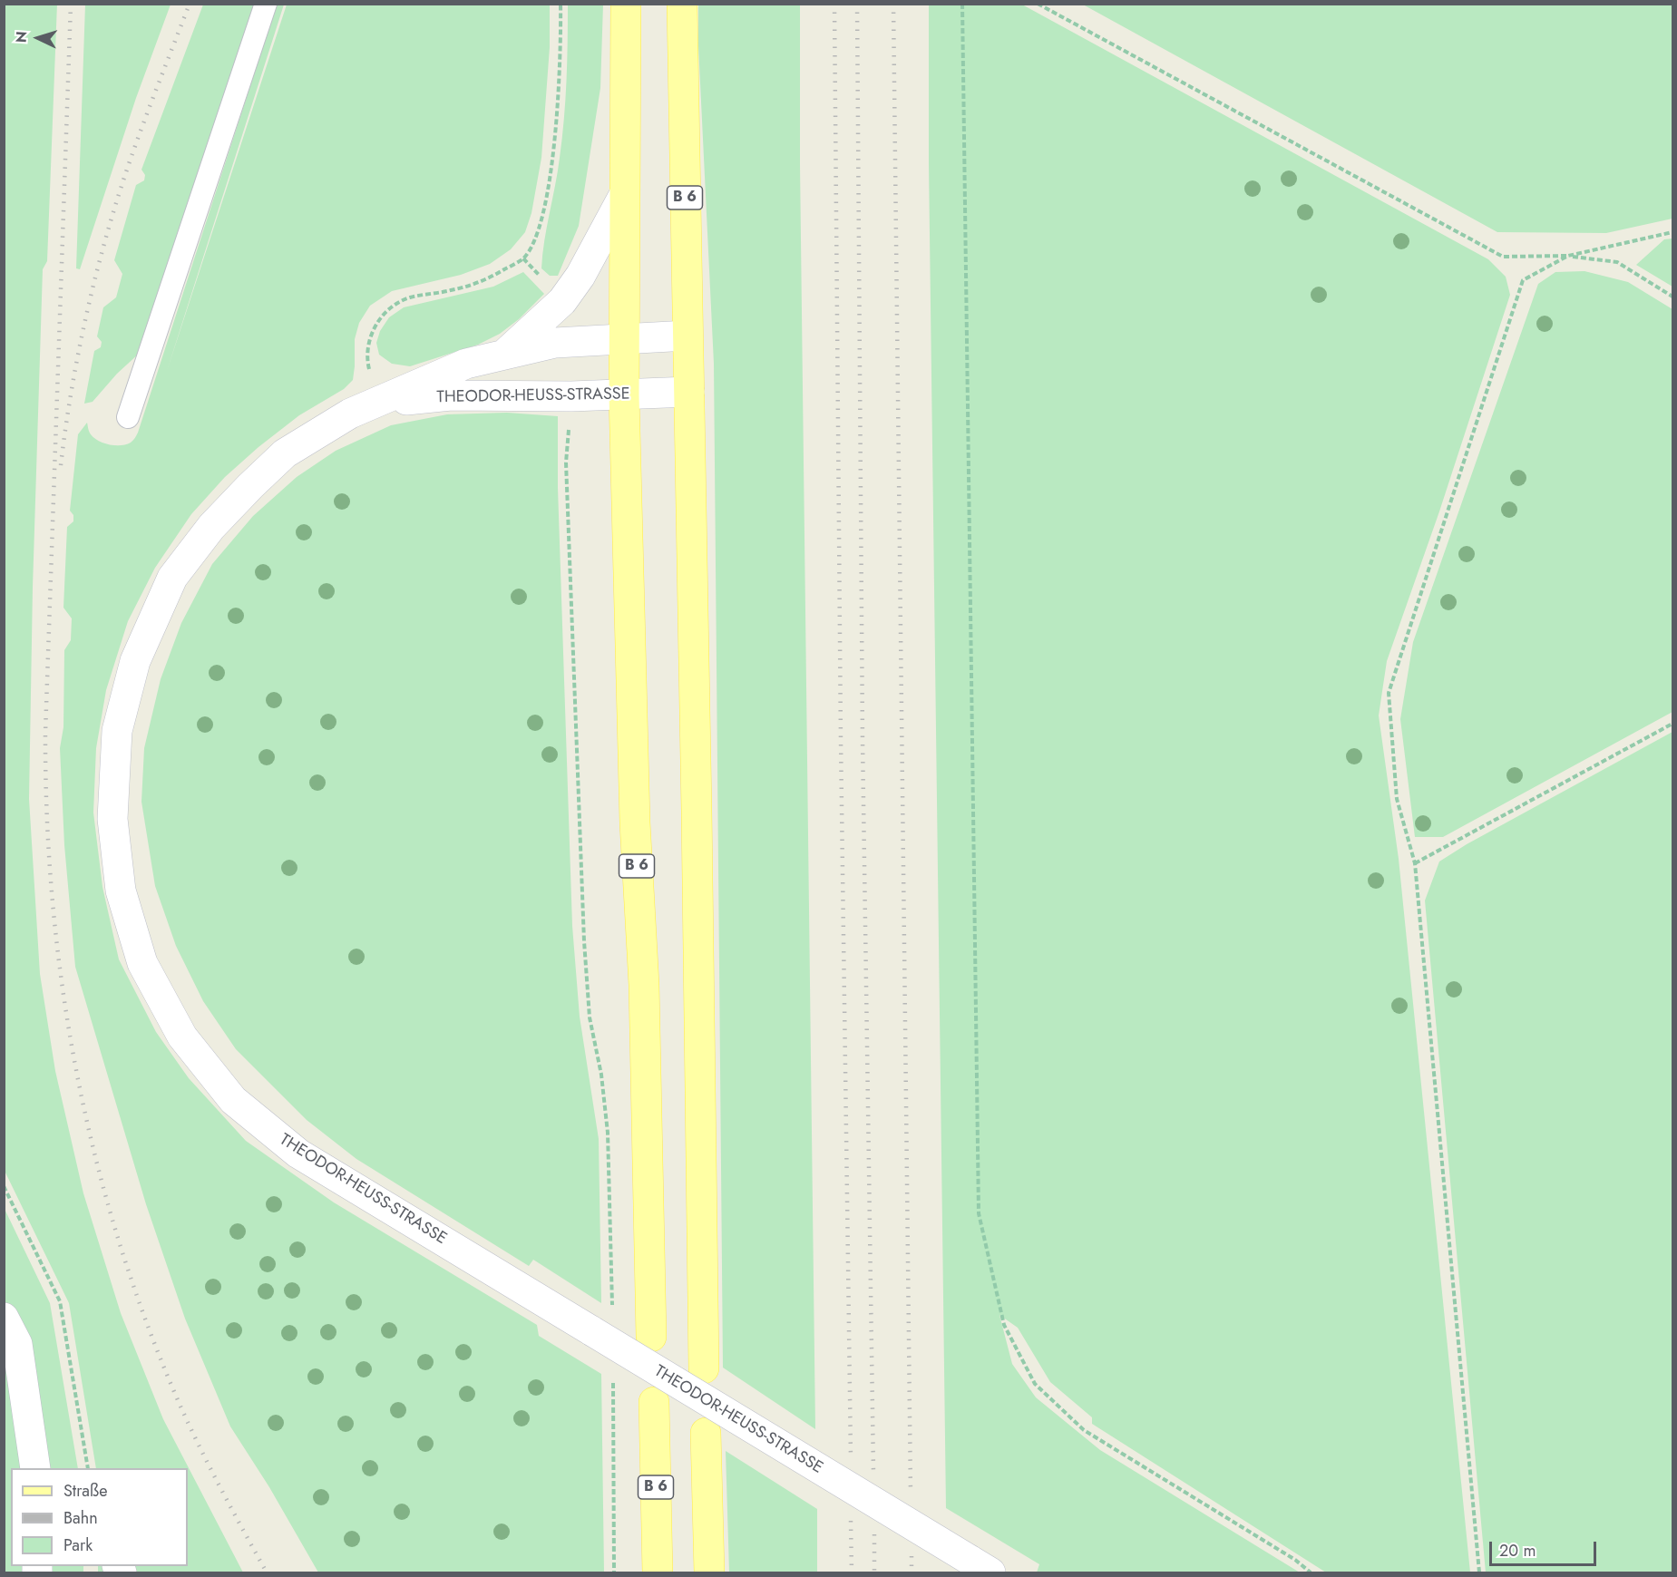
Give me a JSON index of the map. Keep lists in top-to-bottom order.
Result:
{
  "streets": {
    "main road": ["B 6"],
    "street": ["THEODOR-HEUSS-STRASSE"]
  },
  "crossings": [
    ["B 6", "THEODOR-HEUSS-STRASSE"]
  ],
  "legend": ["Straße", "Bahn", "Park"],
  "scale_bar": "20 m",
  "north": "left"
}
